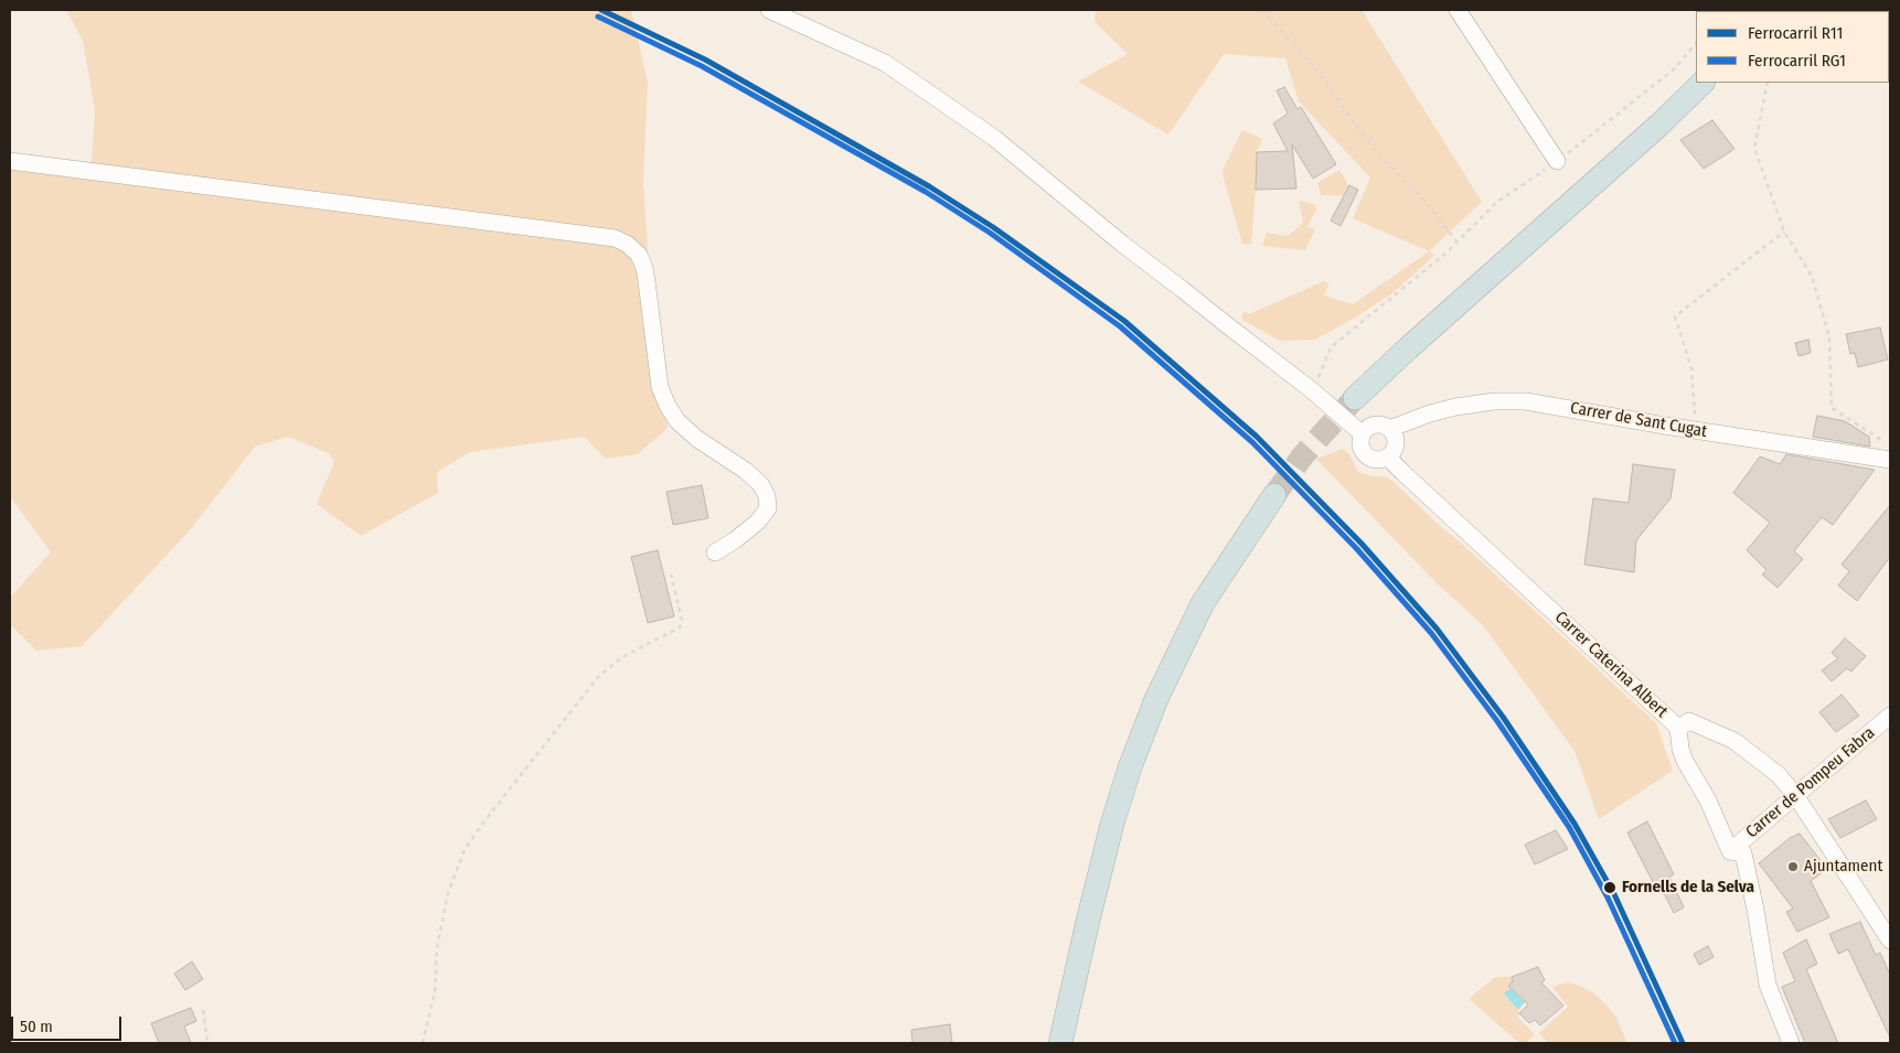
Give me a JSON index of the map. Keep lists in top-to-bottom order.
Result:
{
  "streets": {
    "street": ["Carrer de Sant Cugat", "Carrer Caterina Albert", "Carrer de Pompeu Fabra"]
  },
  "crossings": [
    ["Carrer de Sant Cugat", "Carrer Caterina Albert"],
    ["Carrer Caterina Albert", "Carrer de Pompeu Fabra"]
  ],
  "places": ["Ajuntament", "Fornells de la Selva"],
  "lines": ["rail line R11", "rail line RG1"],
  "legend": ["Ferrocarril R11", "Ferrocarril RG1"],
  "scale_bar": "50 m"
}
